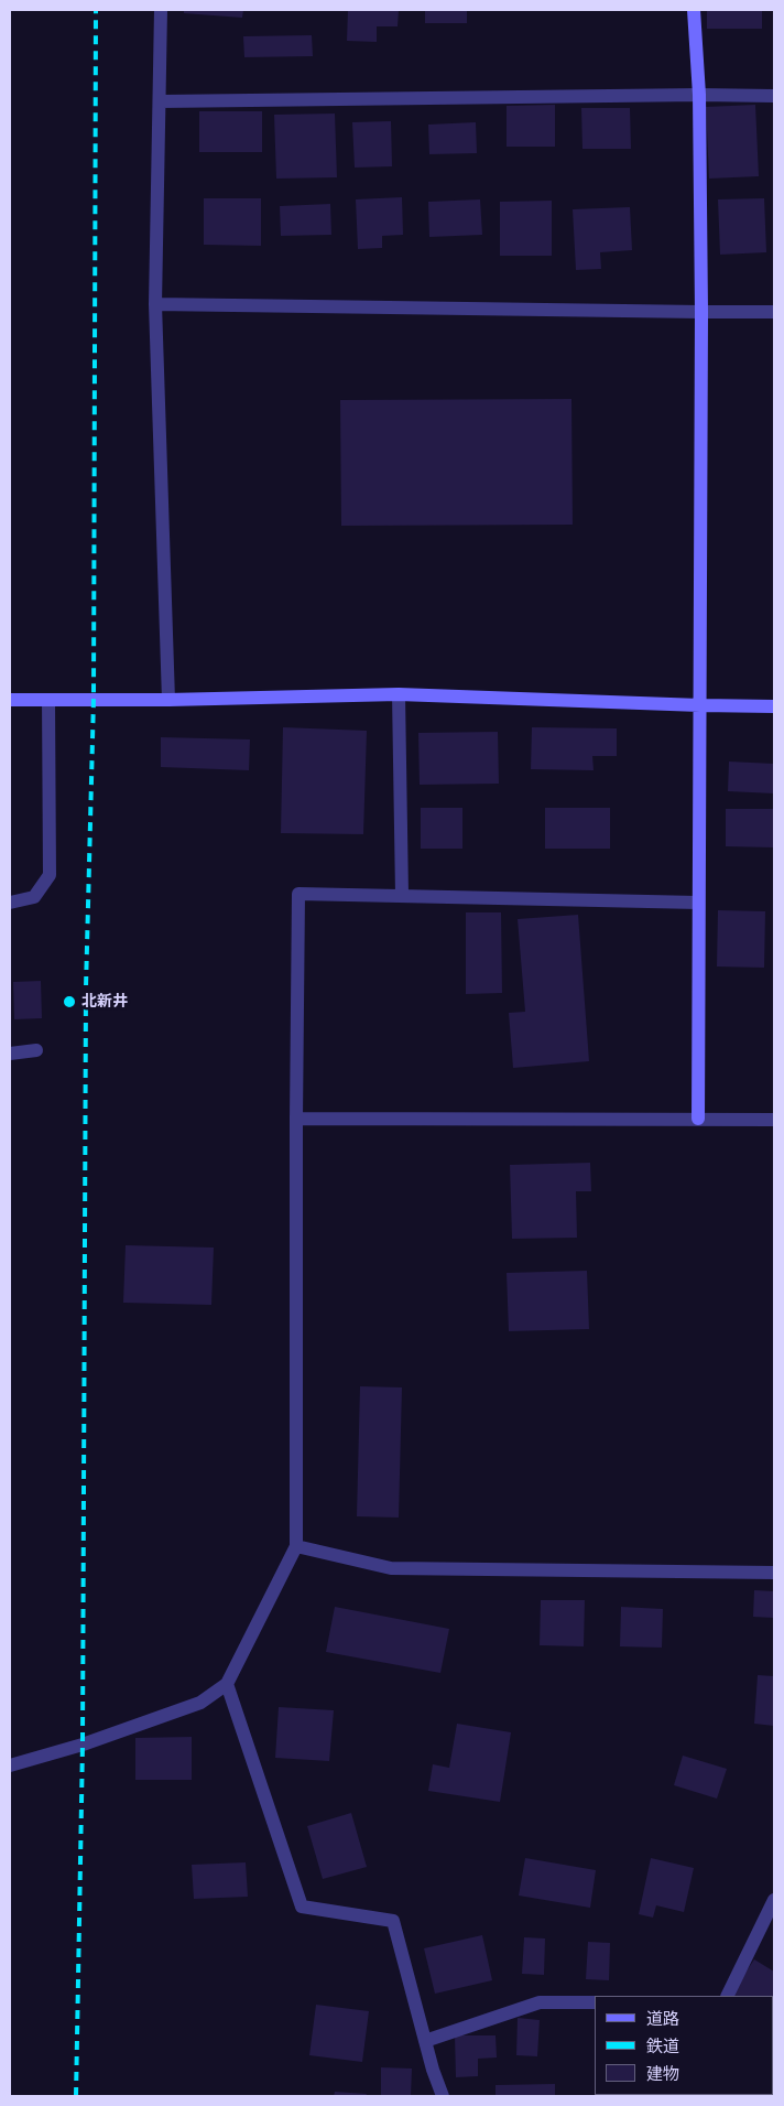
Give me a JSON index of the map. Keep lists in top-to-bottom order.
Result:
{
  "places": ["北新井"],
  "legend": ["道路", "鉄道", "建物"]
}
